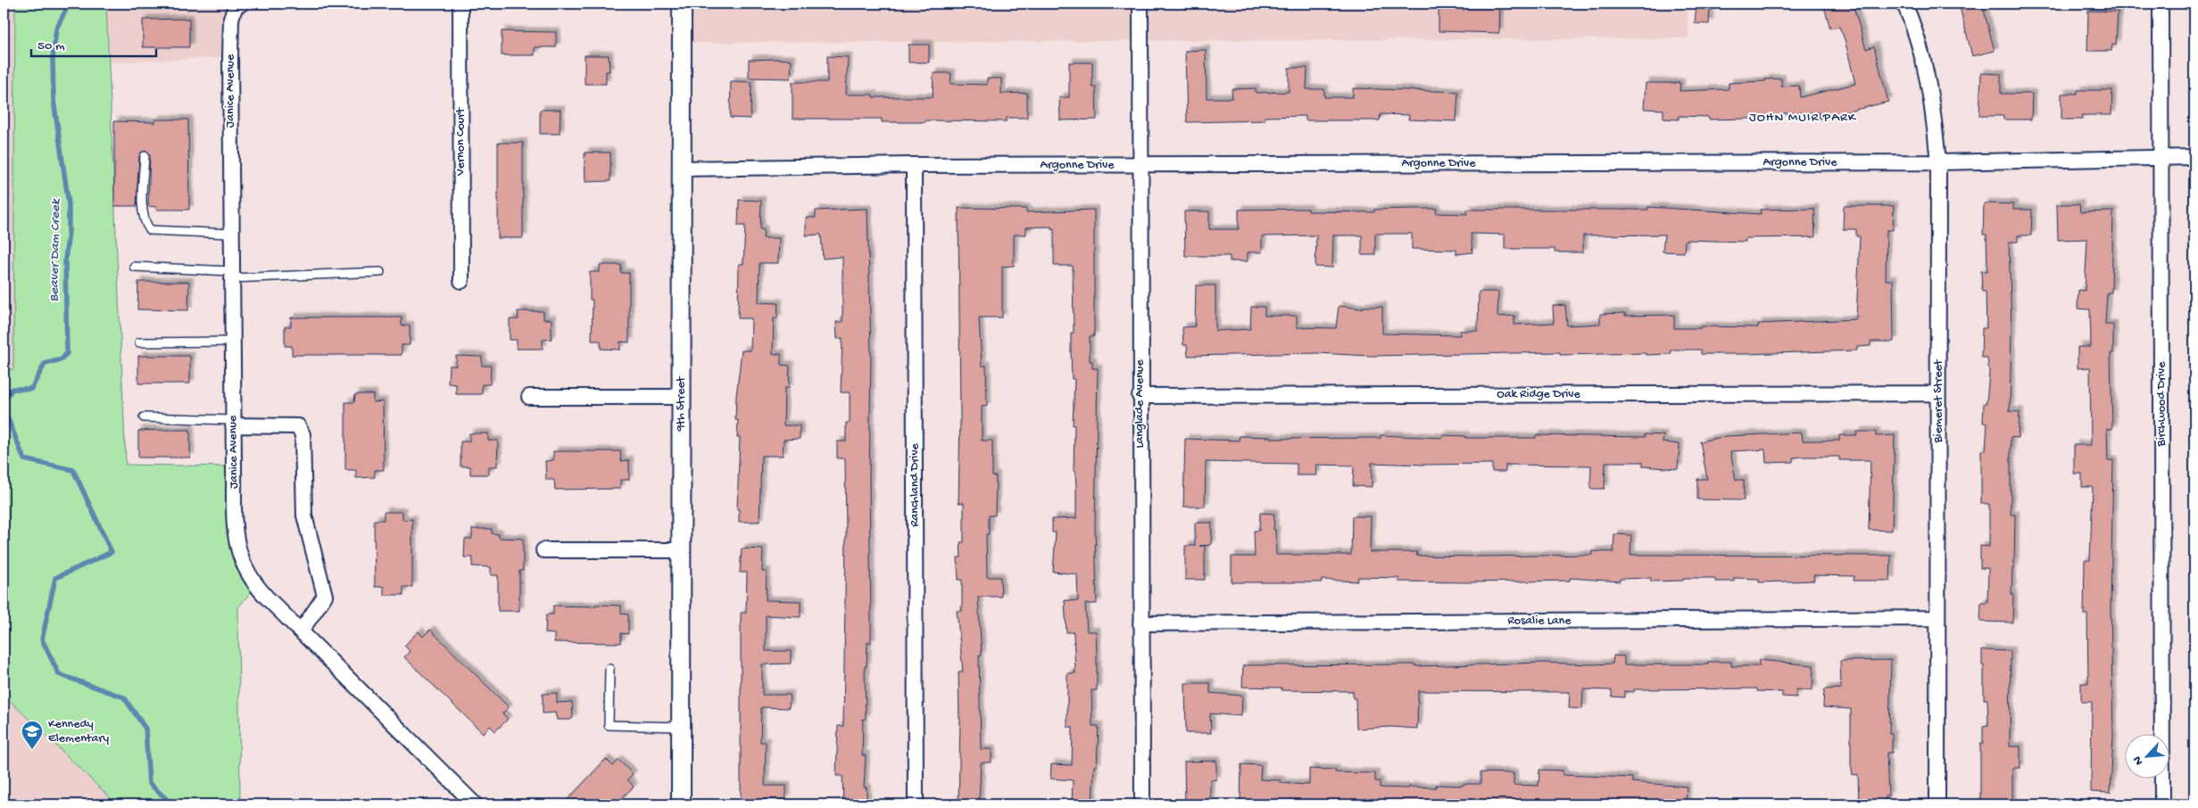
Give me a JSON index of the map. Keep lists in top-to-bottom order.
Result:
{
  "streets": {
    "street": [
      "Janice Avenue",
      "Vernon Court",
      "Argonne Drive",
      "Oak Ridge Drive",
      "Biemeret Street",
      "9th Street",
      "Langlade Avenue",
      "Birchwood Drive",
      "Ranchland Drive",
      "Rosalie Lane"
    ]
  },
  "crossings": [
    ["Argonne Drive", "Biemeret Street"],
    ["Argonne Drive", "9th Street"],
    ["Argonne Drive", "Langlade Avenue"],
    ["Argonne Drive", "Birchwood Drive"],
    ["Argonne Drive", "Ranchland Drive"],
    ["Oak Ridge Drive", "Biemeret Street"],
    ["Oak Ridge Drive", "Langlade Avenue"],
    ["Biemeret Street", "Rosalie Lane"],
    ["Langlade Avenue", "Rosalie Lane"]
  ],
  "districts": ["JOHN MUIR PARK"],
  "water": ["Beaver Dam Creek"],
  "places": {
    "school or university": ["Kennedy Elementary"]
  },
  "scale_bar": "50 m",
  "north": "bottom left"
}
